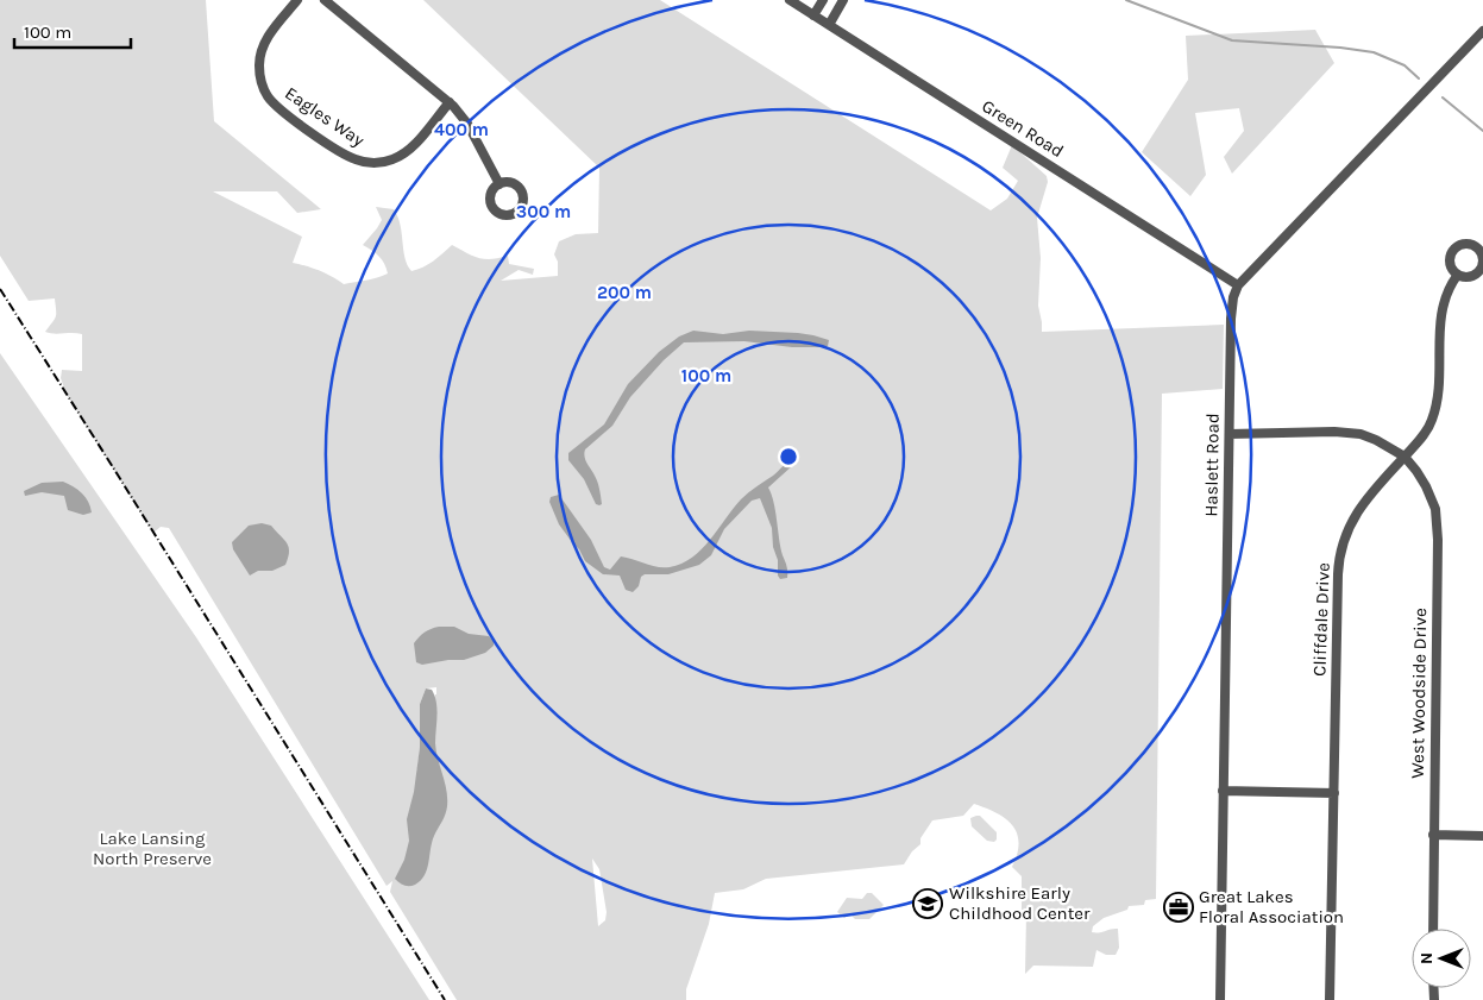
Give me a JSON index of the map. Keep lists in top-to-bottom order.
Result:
{
  "streets": {
    "street": [
      "Eagles Way",
      "Green Road",
      "Haslett Road",
      "Cliffdale Drive",
      "West Woodside Drive"
    ]
  },
  "crossings": [
    ["Green Road", "Haslett Road"],
    ["Haslett Road", "West Woodside Drive"],
    ["Cliffdale Drive", "West Woodside Drive"]
  ],
  "parks": ["Lake Lansing North Preserve"],
  "places": {
    "school or university": ["Wilkshire Early Childhood Center"],
    "office": ["Great Lakes Floral Association"]
  },
  "scale_bar": "100 m",
  "north": "left",
  "rings": [
    "400 m",
    "300 m",
    "200 m",
    "100 m"
  ]
}
